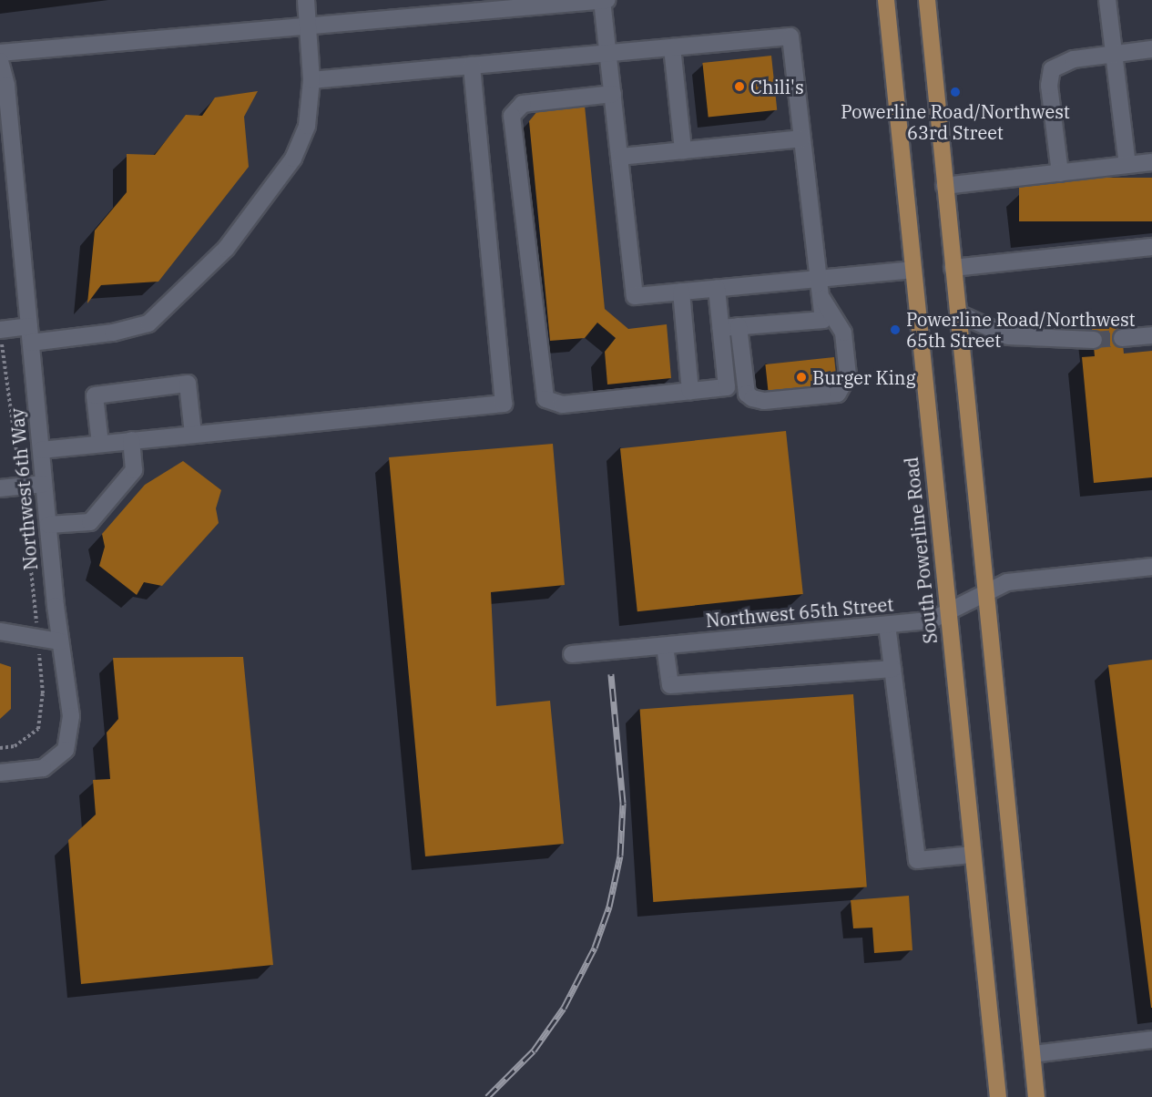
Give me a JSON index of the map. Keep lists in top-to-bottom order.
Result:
{
  "streets": {
    "main road": ["South Powerline Road"],
    "street": ["Northwest 6th Way", "Northwest 65th Street"]
  },
  "crossings": [
    ["South Powerline Road", "Northwest 65th Street"]
  ],
  "places": [
    "Chili's",
    "Powerline Road/Northwest 63rd Street",
    "Powerline Road/Northwest 65th Street",
    "Burger King"
  ]
}
